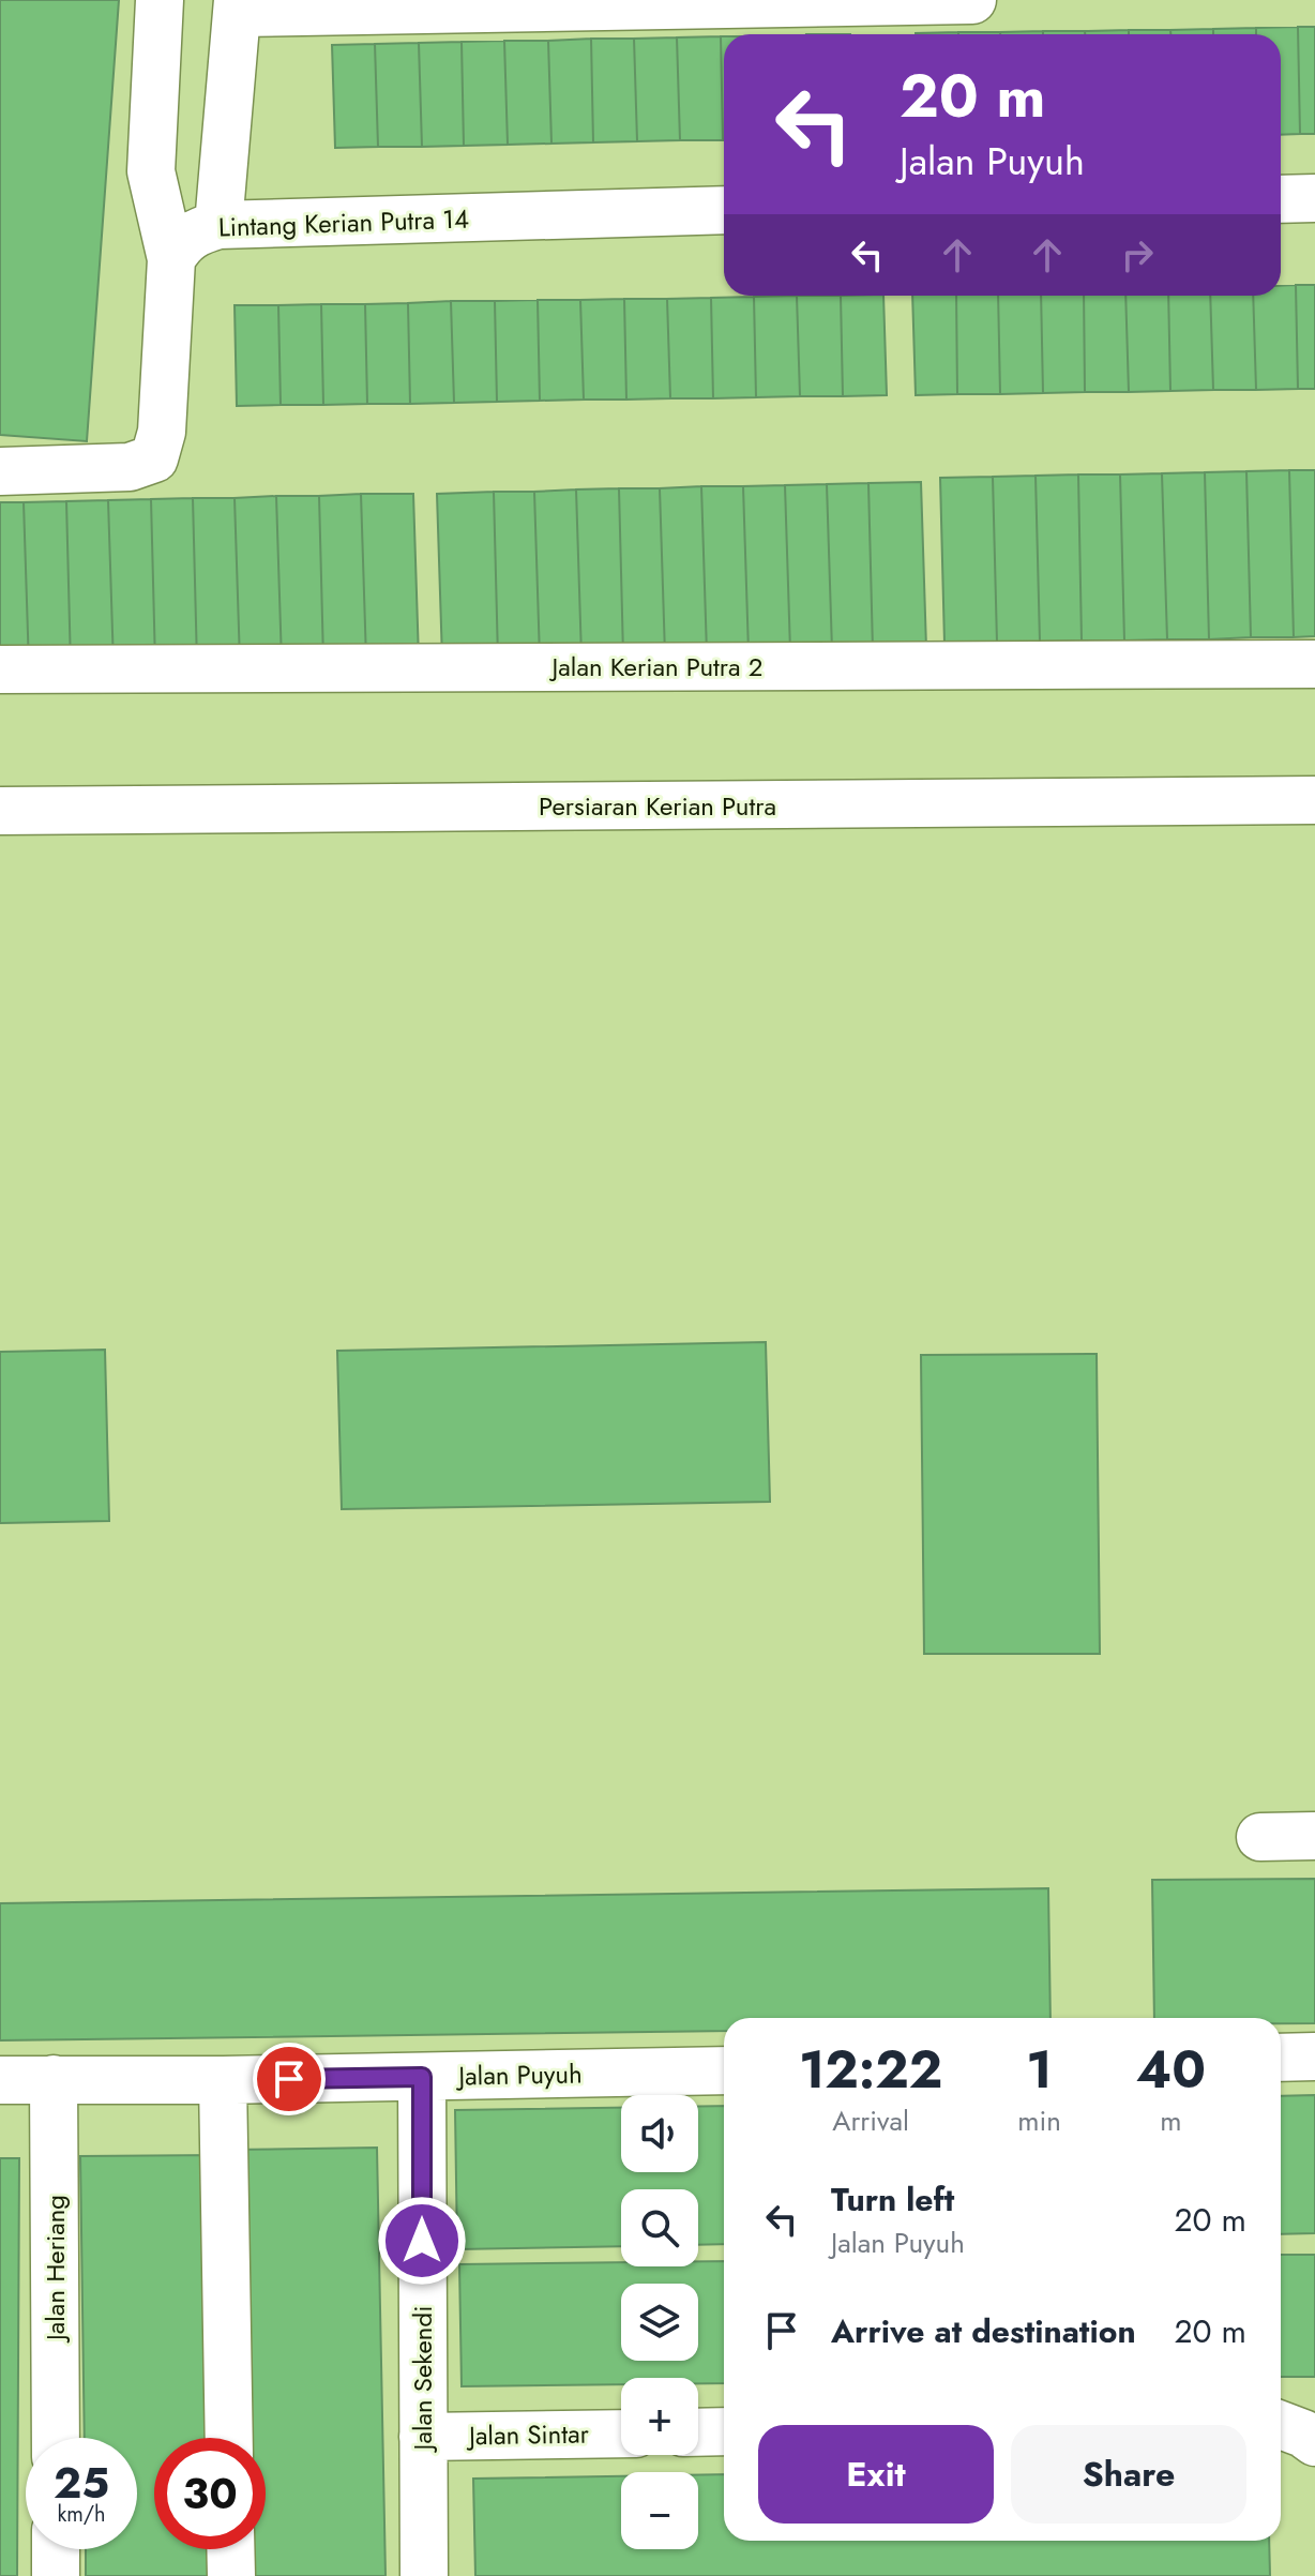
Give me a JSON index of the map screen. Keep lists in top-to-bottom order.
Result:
{
  "streets": {
    "street": [
      "Lintang Kerian Putra 14",
      "Jalan Kerian Putra 2",
      "Persiaran Kerian Putra",
      "Jalan Puyuh",
      "Jalan Heriang",
      "Jalan Sekendi",
      "Jalan Sintar"
    ]
  },
  "crossings": [
    ["Jalan Puyuh", "Jalan Heriang"],
    ["Jalan Puyuh", "Jalan Sekendi"],
    ["Jalan Sekendi", "Jalan Sintar"]
  ],
  "page": {
    "turn": ["20 m", "Jalan Puyuh"],
    "eta": [
      "12:22",
      "Arrival",
      "1",
      "min",
      "40",
      "m"
    ],
    "map_buttons": ["+", "−"],
    "list": [
      {
        "name": "Turn left",
        "note": "Jalan Puyuh",
        "value": "20 m"
      },
      {
        "name": "Arrive at destination",
        "value": "20 m"
      }
    ],
    "buttons": ["Exit", "Share"],
    "speed": "25 km/h",
    "limit": "30"
  }
}
